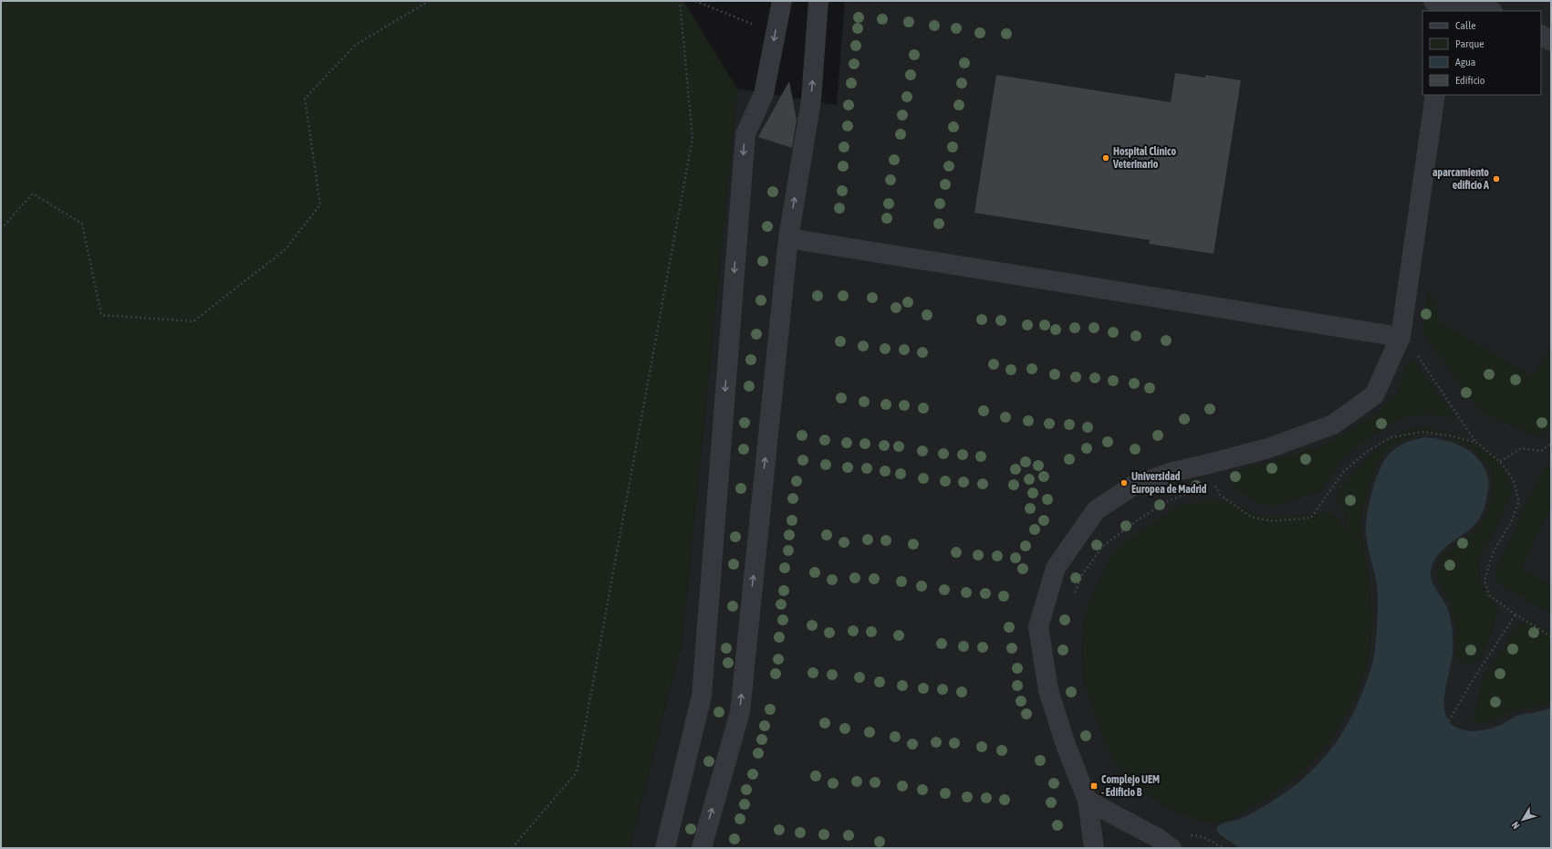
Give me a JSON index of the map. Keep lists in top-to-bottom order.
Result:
{
  "places": {
    "other": ["Hospital Clínico Veterinario", "aparcamiento edificio A", "Universidad Europea de Madrid"],
    "transit": ["Complejo UEM - Edificio B"]
  },
  "legend": [
    "Calle",
    "Parque",
    "Agua",
    "Edificio"
  ],
  "north": "bottom left"
}
